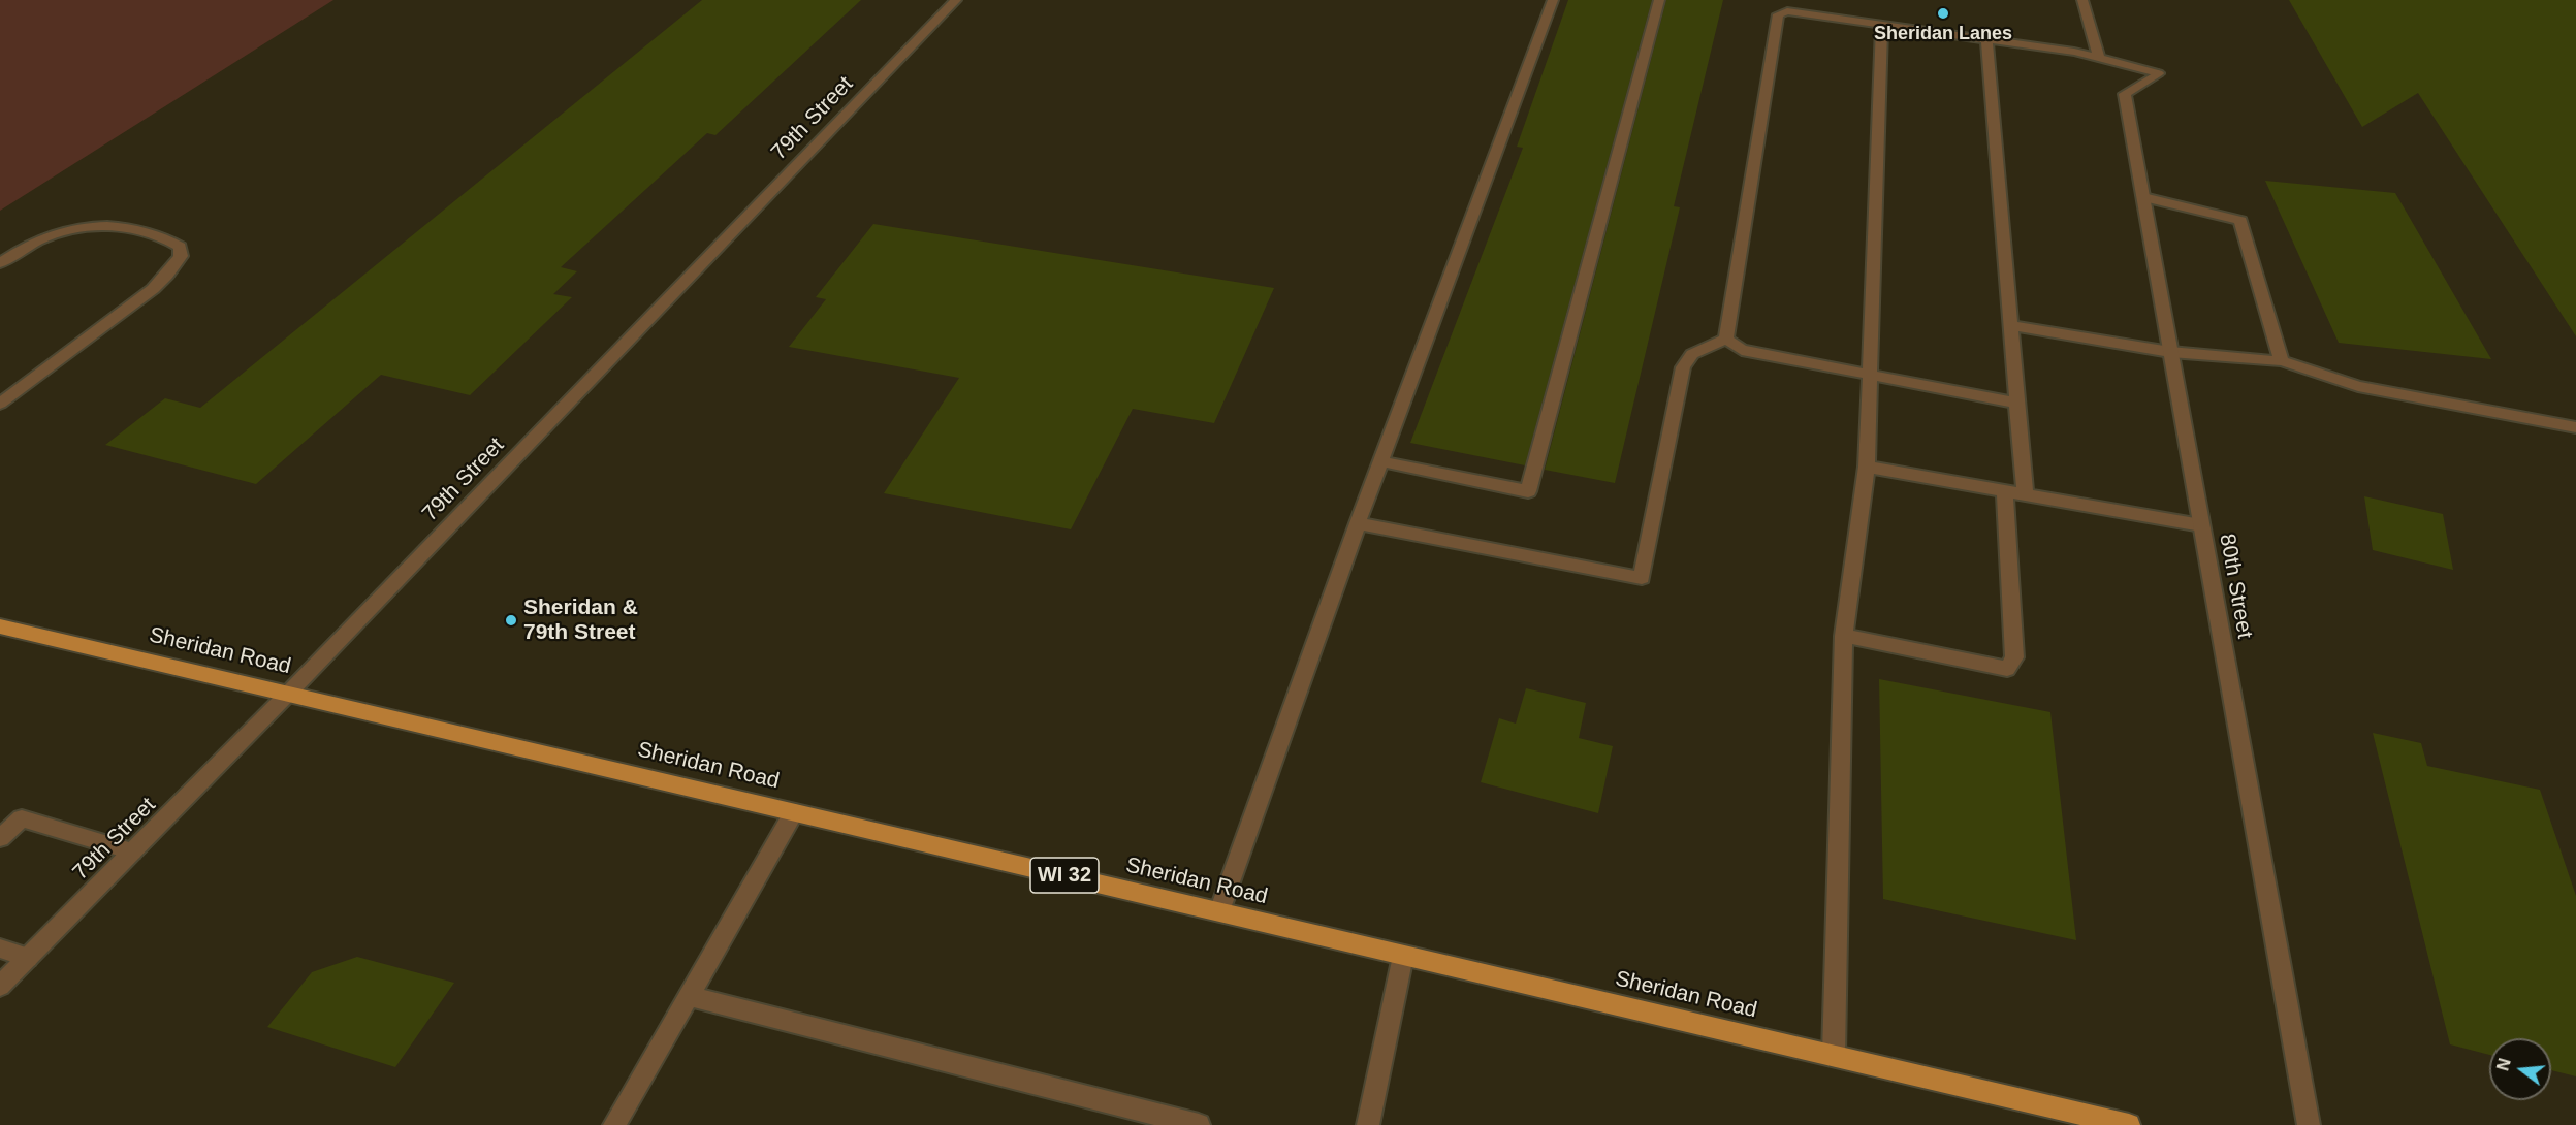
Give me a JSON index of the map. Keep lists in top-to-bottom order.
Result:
{
  "streets": {
    "main road": ["Sheridan Road", "WI 32"],
    "street": ["79th Street", "80th Street"]
  },
  "crossings": [
    ["79th Street", "Sheridan Road"]
  ],
  "places": ["Sheridan Lanes", "Sheridan & 79th Street"],
  "north": "left"
}
